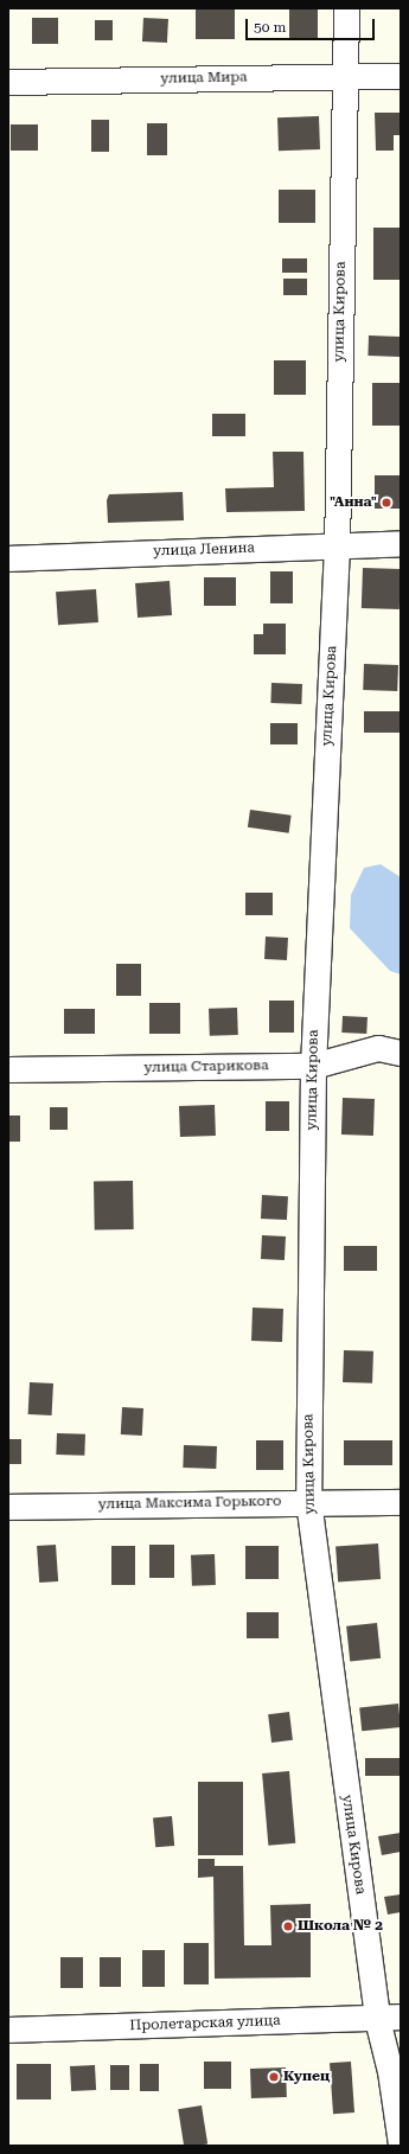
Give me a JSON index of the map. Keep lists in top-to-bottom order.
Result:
{
  "streets": {
    "street": [
      "улица Мира",
      "улица Кирова",
      "улица Ленина",
      "улица Старикова",
      "улица Максима Горького",
      "Пролетарская улица"
    ]
  },
  "crossings": [
    ["улица Мира", "улица Кирова"],
    ["улица Кирова", "улица Ленина"],
    ["улица Кирова", "улица Старикова"],
    ["улица Кирова", "улица Максима Горького"],
    ["улица Кирова", "Пролетарская улица"]
  ],
  "places": ["\"Анна\"", "Школа № 2", "Купец"],
  "scale_bar": "50 m"
}
